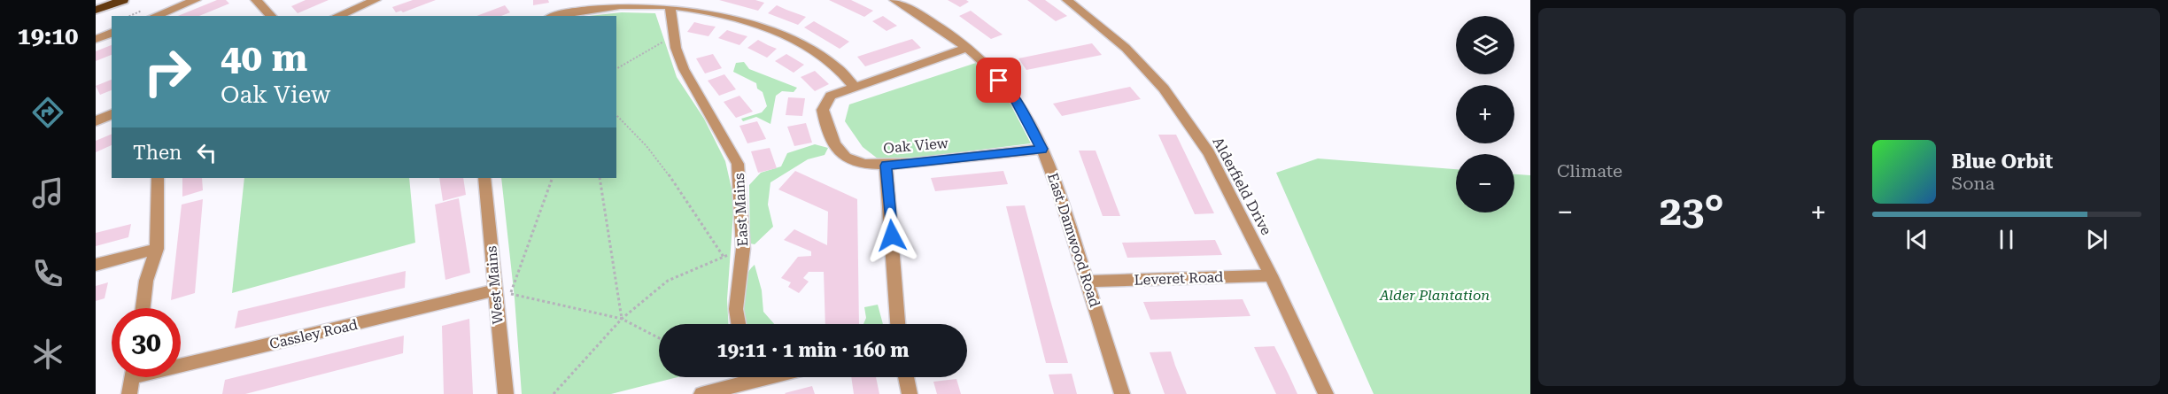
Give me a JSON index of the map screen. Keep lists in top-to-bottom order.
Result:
{
  "streets": {
    "street": [
      "Oak View",
      "Alderfield Drive",
      "East Mains",
      "East Damwood Road",
      "Leveret Road",
      "West Mains",
      "Cassley Road"
    ]
  },
  "crossings": [
    ["Oak View", "East Damwood Road"],
    ["Alderfield Drive", "Leveret Road"],
    ["East Damwood Road", "Leveret Road"],
    ["West Mains", "Cassley Road"]
  ],
  "parks": ["Alder Plantation"],
  "page": {
    "tabs": "19:10",
    "tile": "Climate",
    "map_buttons": ["+", "−"],
    "turn": ["40 m", "Oak View"],
    "then": "Then",
    "song": ["Blue Orbit", "Sona"],
    "heat": ["−", "23°", "+"],
    "limit": "30",
    "trip": "19:11 · 1 min · 160 m"
  }
}
